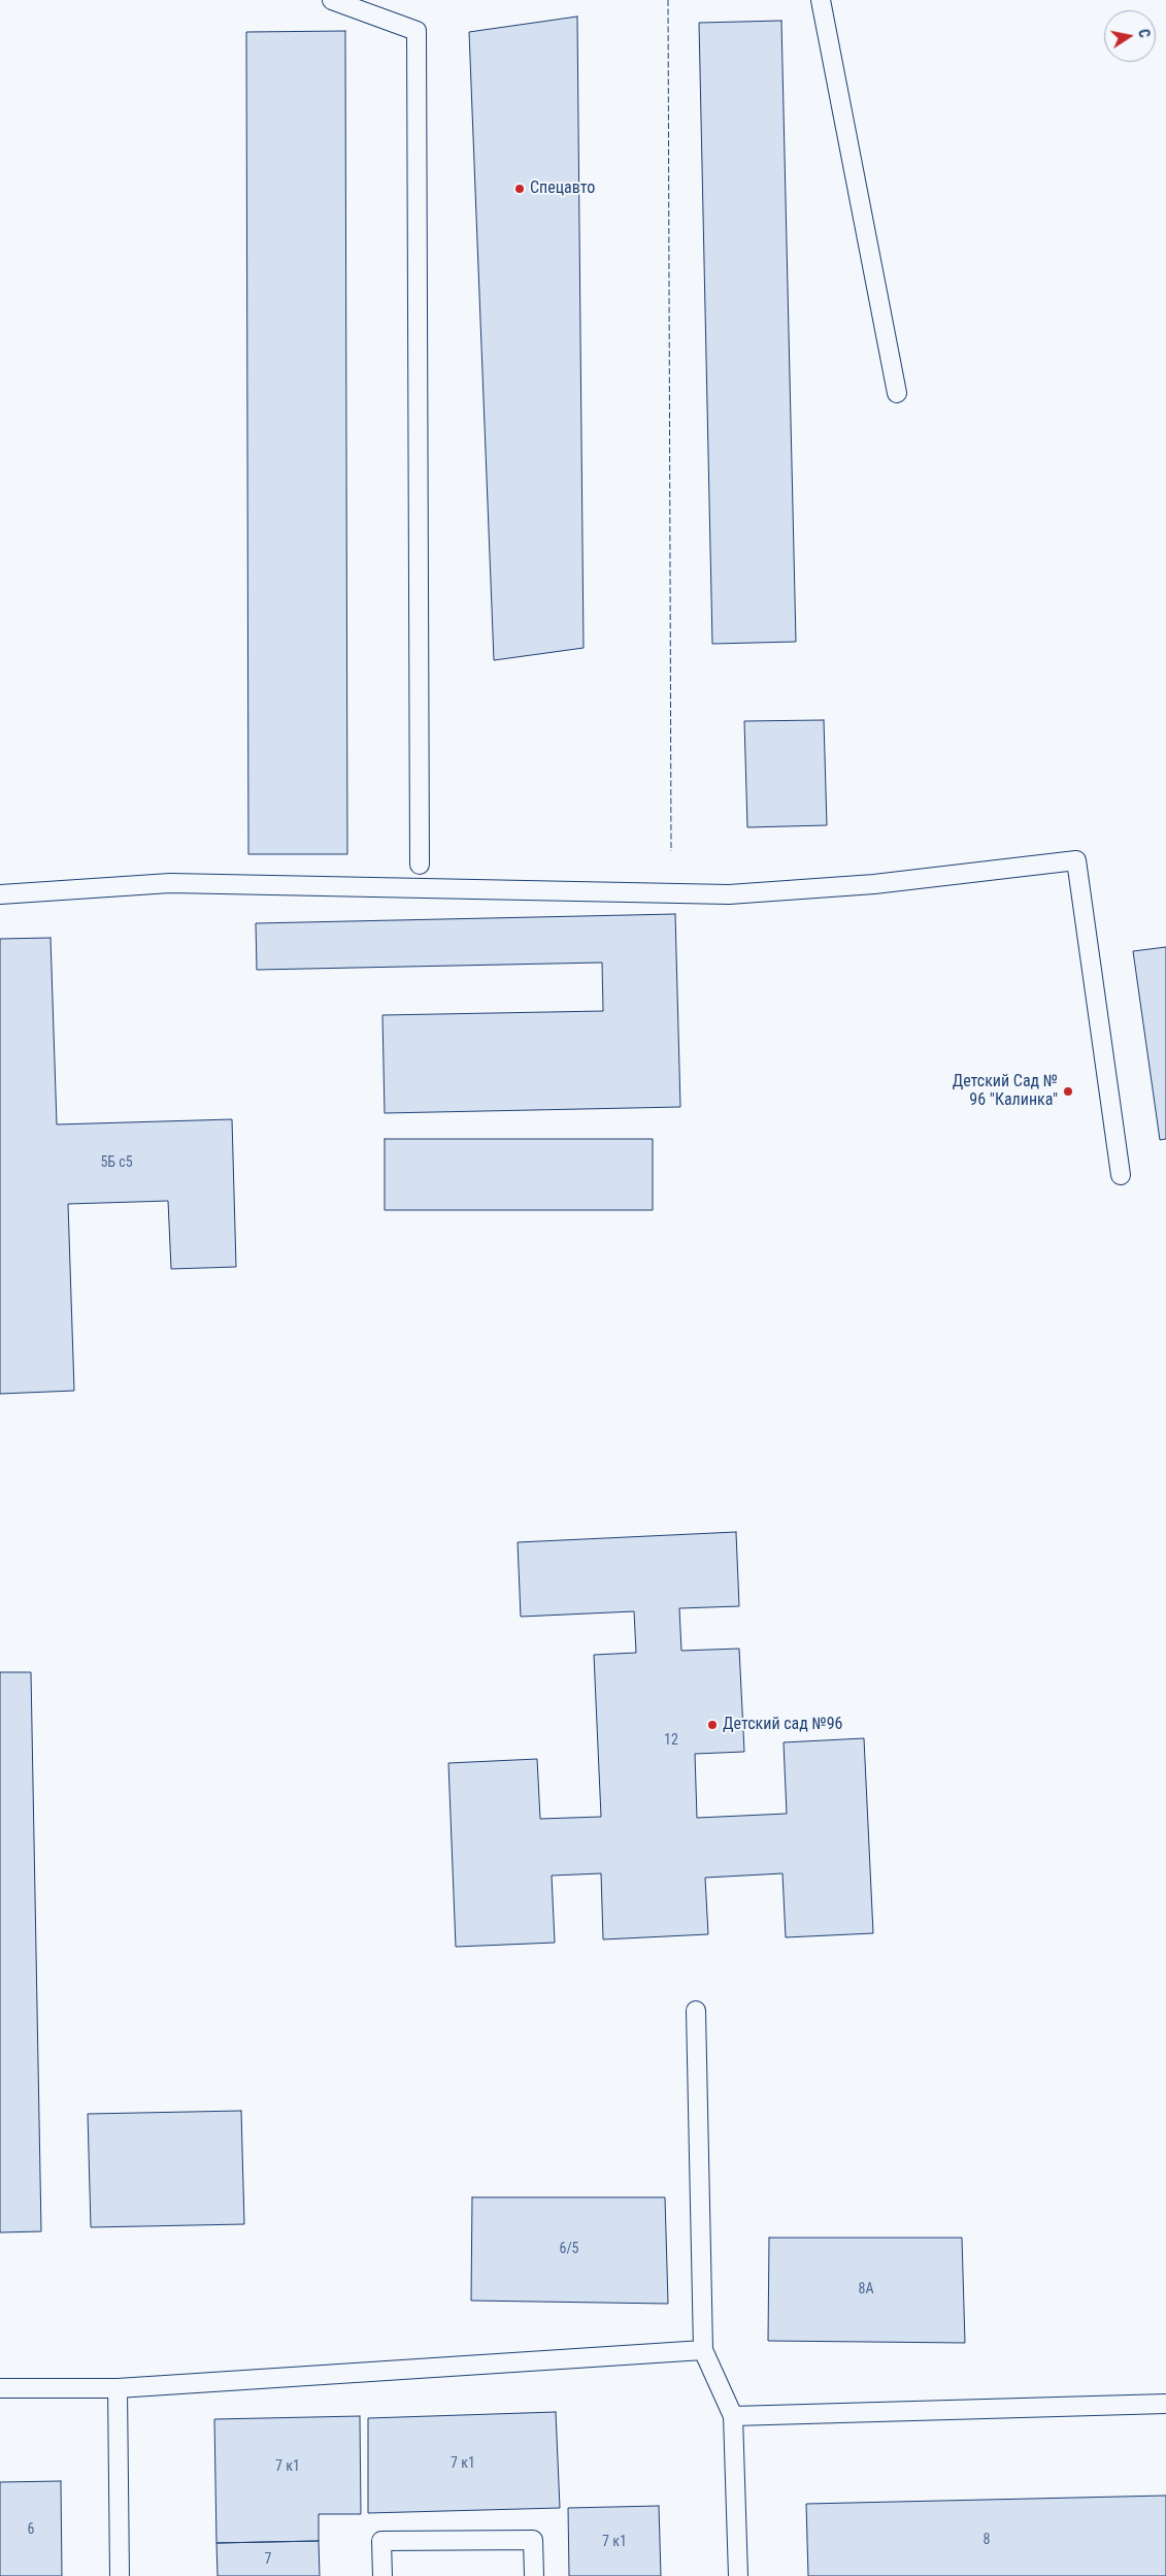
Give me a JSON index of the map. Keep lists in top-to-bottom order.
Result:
{
  "places": ["Спецавто", "Детский Сад № 96 \"Калинка\"", "Детский сад №96"],
  "house_numbers": [
    "5Б с5",
    "12",
    "6/5",
    "8А",
    "7 к1",
    "7 к1",
    "6",
    "8",
    "7 к1",
    "7"
  ],
  "north": "right"
}
